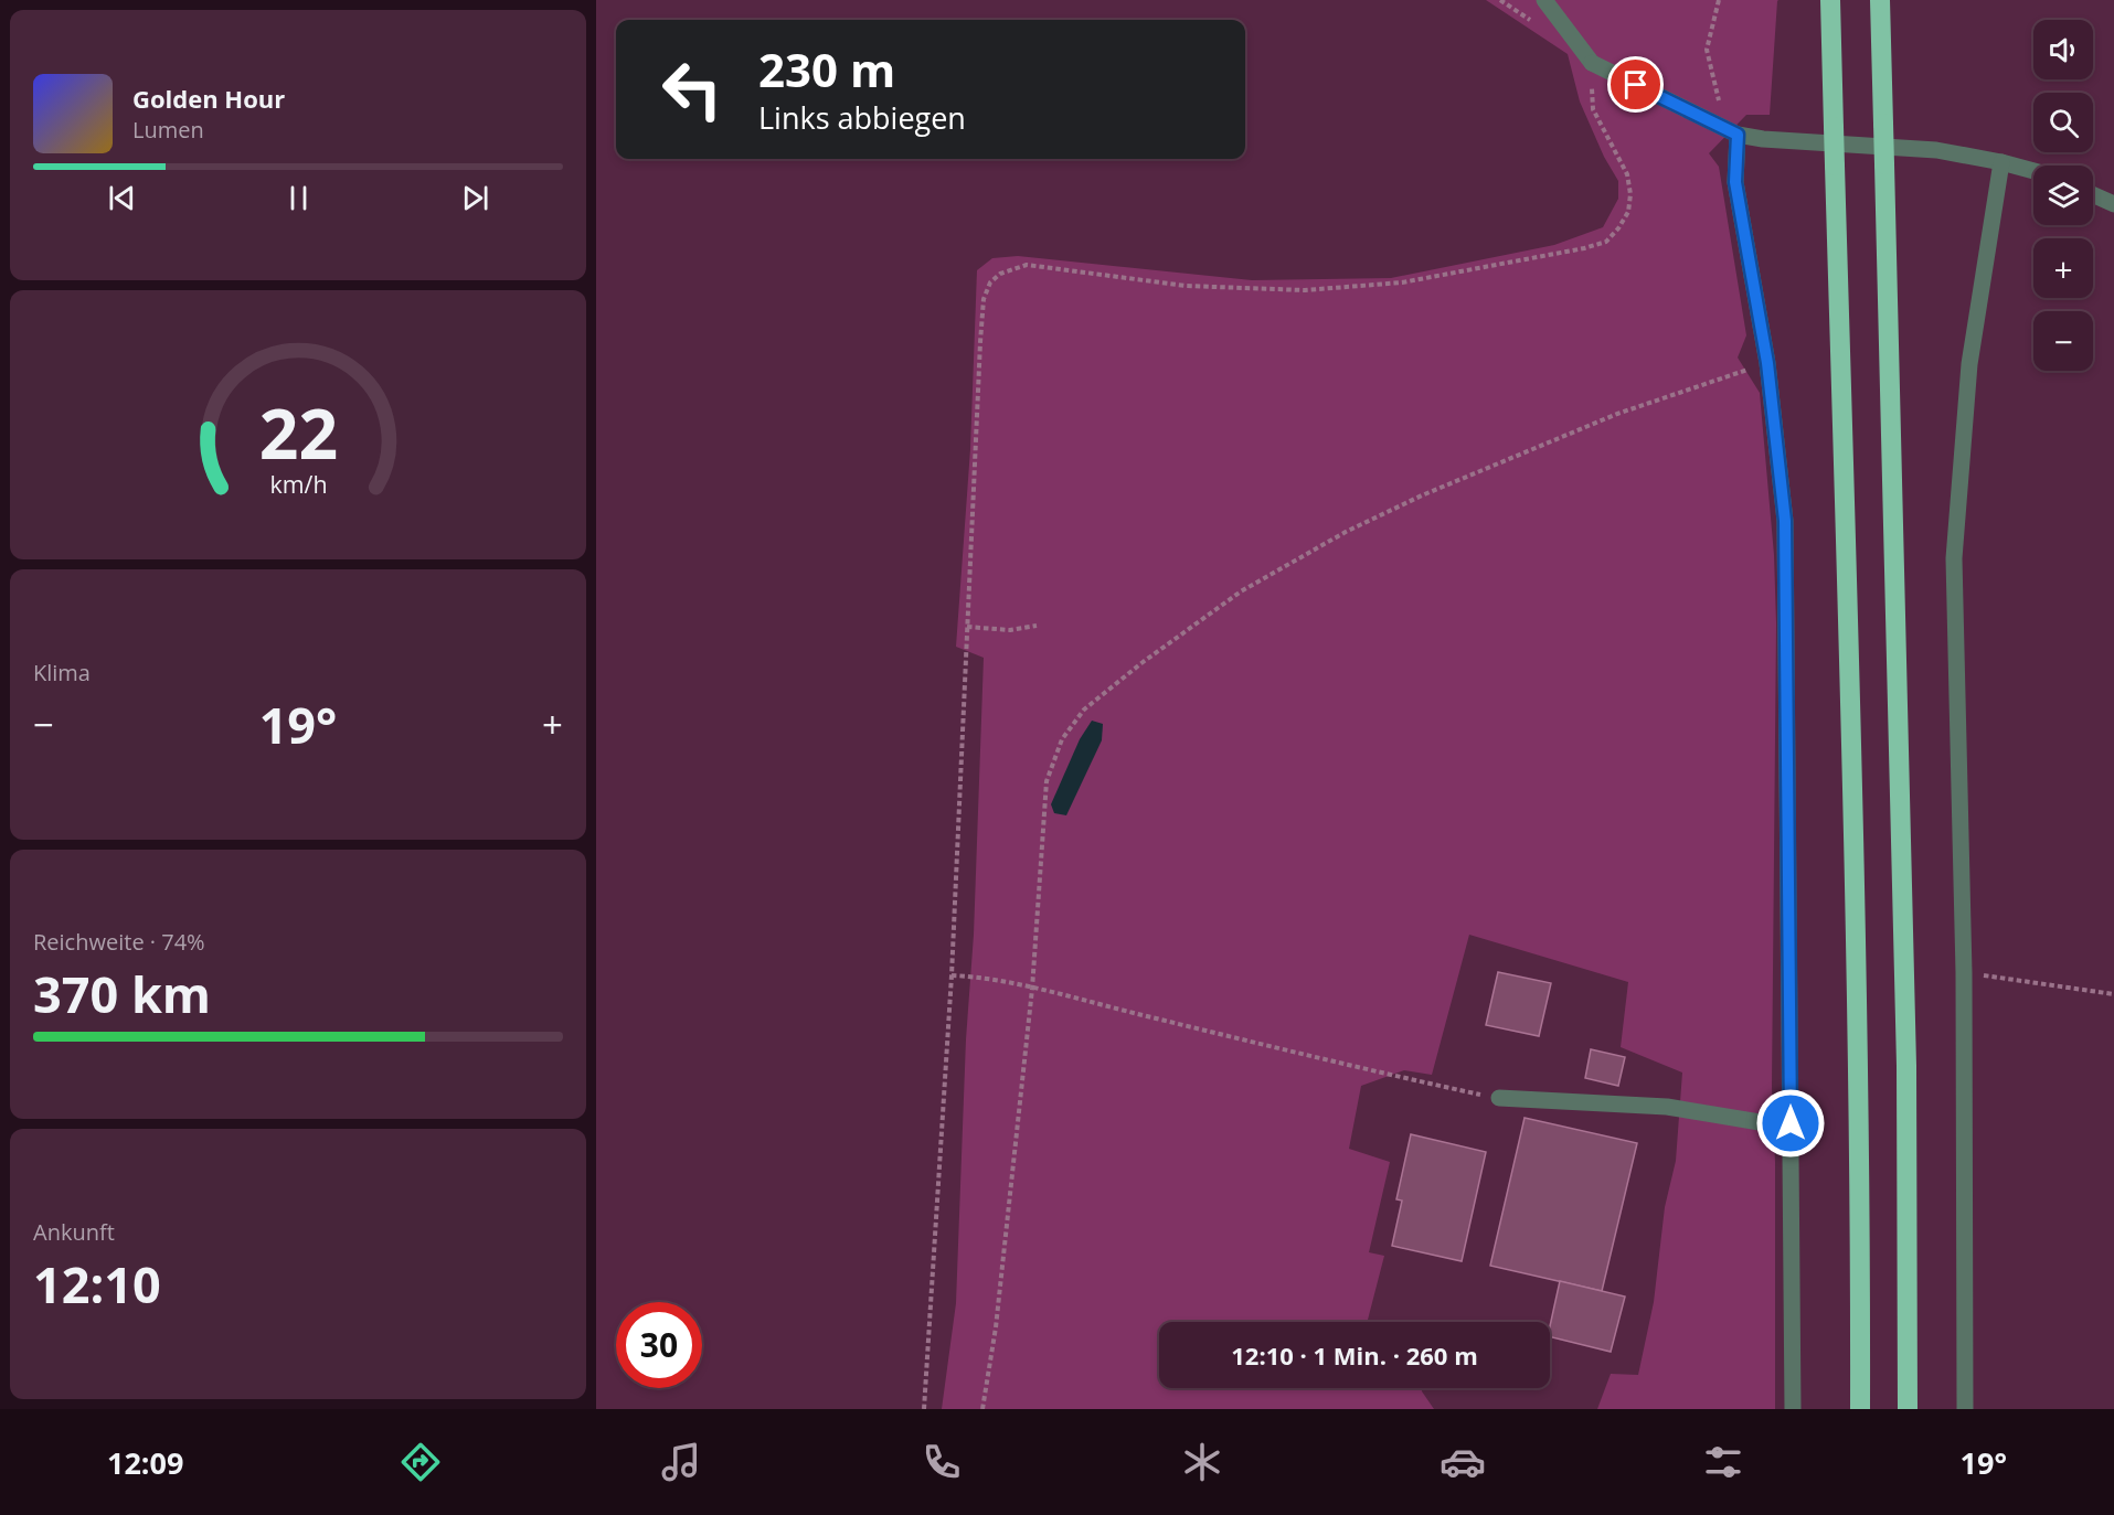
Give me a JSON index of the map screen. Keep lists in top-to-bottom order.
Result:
{
  "page": {
    "map_buttons": ["+", "−"],
    "turn": ["230 m", "Links abbiegen"],
    "song": ["Golden Hour", "Lumen"],
    "tile": [
      "Klima",
      ["Reichweite · 74%", "370 km"],
      ["Ankunft", "12:10"]
    ],
    "heat": ["−", "19°", "+"],
    "limit": "30",
    "trip": "12:10 · 1 Min. · 260 m",
    "tabs": ["12:09", "19°"],
    "gauge": ["22", "km/h"]
  }
}
